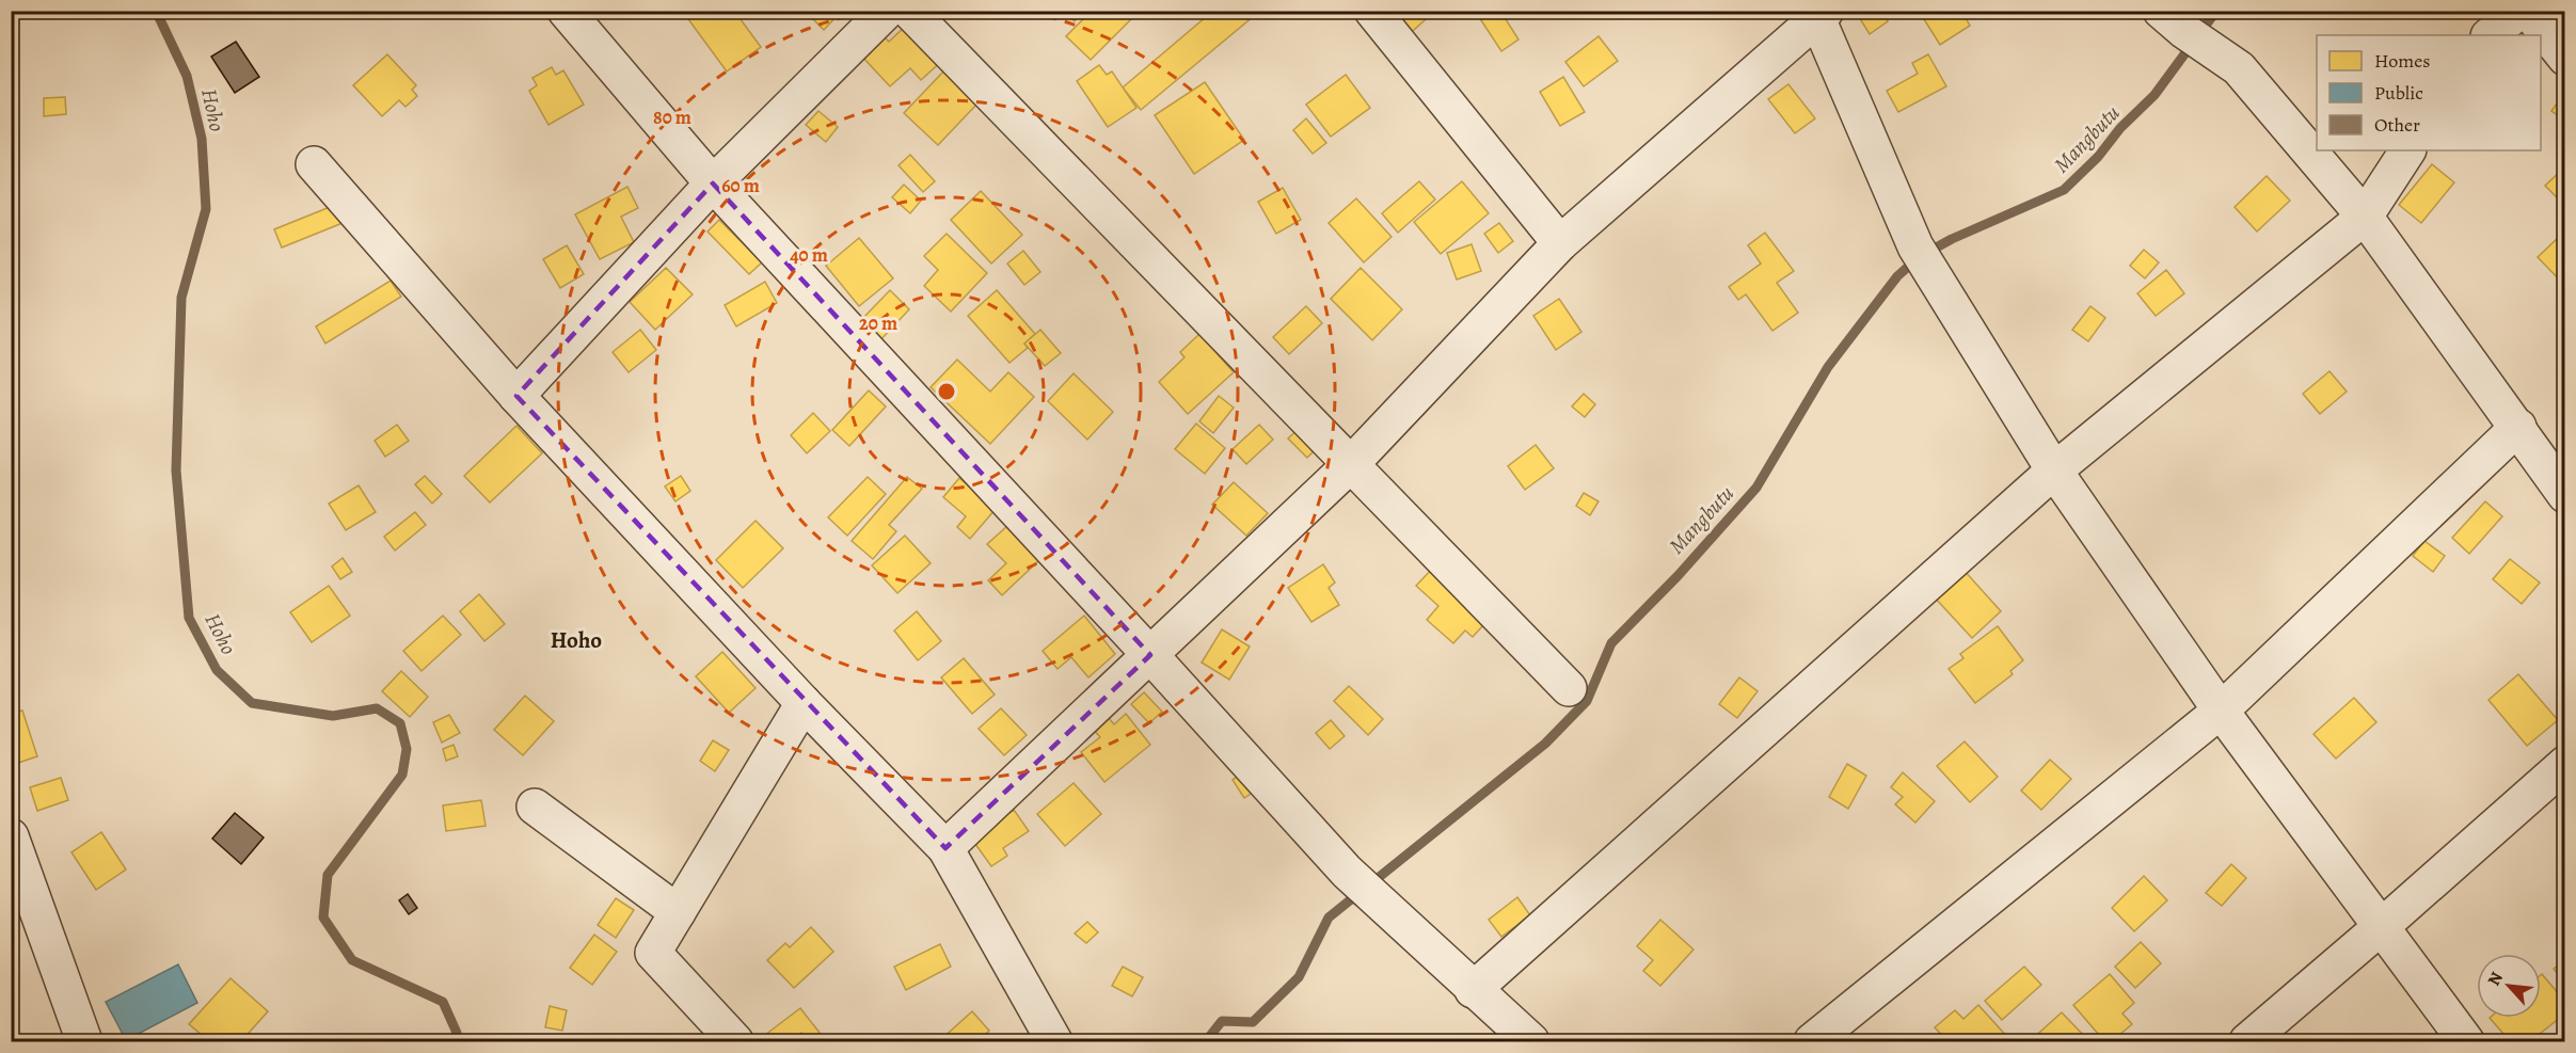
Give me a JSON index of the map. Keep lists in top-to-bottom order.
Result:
{
  "districts": ["Hoho"],
  "water": ["Hoho", "Mangbutu"],
  "legend": ["Homes", "Public", "Other"],
  "north": "top left",
  "rings": [
    "80 m",
    "60 m",
    "40 m",
    "20 m"
  ]
}
